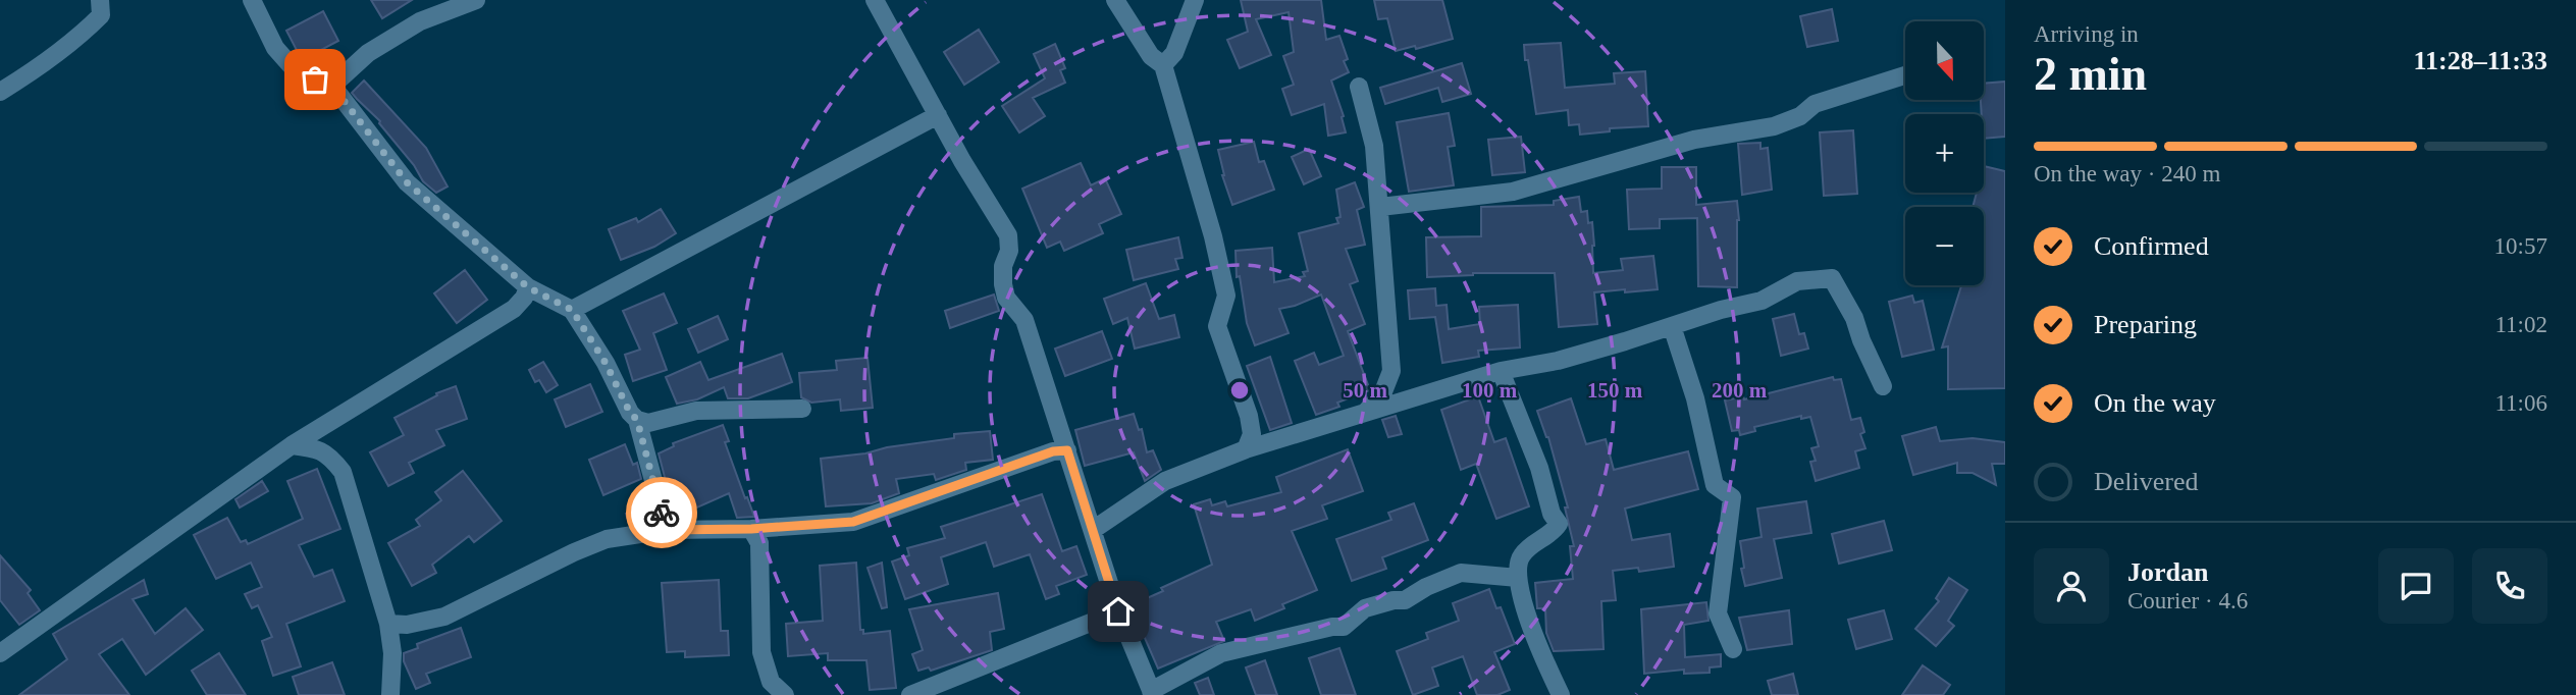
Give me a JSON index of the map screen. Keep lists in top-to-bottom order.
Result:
{
  "north": "bottom",
  "page": {
    "heading": ["2 min", "Arriving in", "11:28–11:33"],
    "panel": ["Jordan", "Courier · 4.6"],
    "map_buttons": ["+", "−"],
    "bar": "On the way · 240 m",
    "list": [
      ["Confirmed", "10:57"],
      ["Preparing", "11:02"],
      ["On the way", "11:06"],
      "Delivered"
    ]
  },
  "rings": [
    "50 m",
    "100 m",
    "150 m",
    "200 m"
  ]
}
